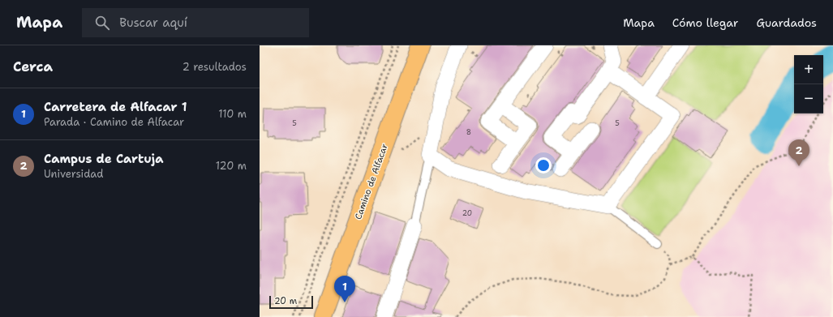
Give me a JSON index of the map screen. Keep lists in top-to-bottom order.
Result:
{
  "streets": {
    "main road": ["Camino de Alfacar"]
  },
  "house_numbers": [
    "5",
    "5",
    "8",
    "20"
  ],
  "scale_bar": "20 m",
  "page": {
    "header": "Mapa",
    "search": "Buscar aquí",
    "nav": ["Mapa", "Cómo llegar", "Guardados"],
    "heading": ["Cerca", "2 resultados"],
    "map_buttons": ["+", "−"],
    "list": [
      {
        "mark": "1",
        "name": "Carretera de Alfacar 1",
        "note": "Parada · Camino de Alfacar",
        "value": "110 m"
      },
      {
        "mark": "2",
        "name": "Campus de Cartuja",
        "note": "Universidad",
        "value": "120 m"
      }
    ],
    "pins": ["2", "1"],
    "scale": "20 m"
  }
}
